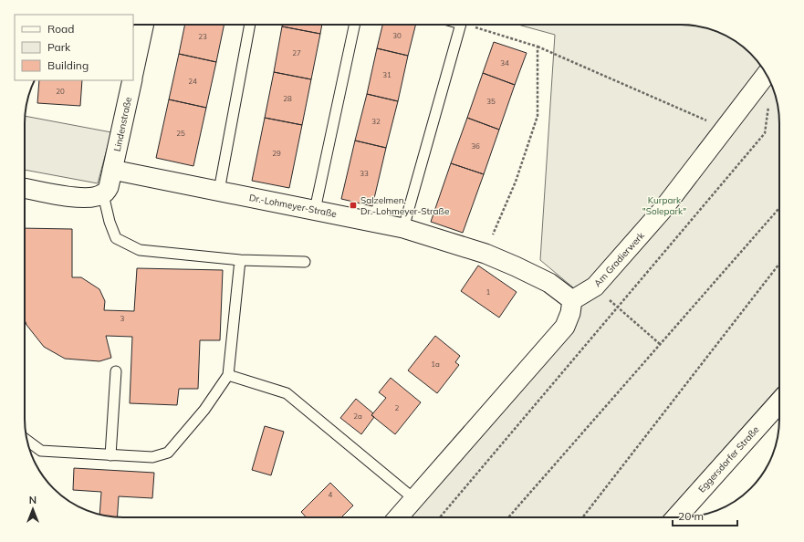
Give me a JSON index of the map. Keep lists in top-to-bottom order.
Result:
{
  "streets": {
    "street": [
      "Lindenstraße",
      "Dr.-Lohmeyer-Straße",
      "Am Gradierwerk",
      "Eggersdorfer Straße"
    ]
  },
  "crossings": [
    ["Lindenstraße", "Dr.-Lohmeyer-Straße"],
    ["Dr.-Lohmeyer-Straße", "Am Gradierwerk"]
  ],
  "parks": ["Kurpark \"Solepark\""],
  "places": {
    "transit": ["Salzelmen, Dr.-Lohmeyer-Straße"]
  },
  "house_numbers": [
    "30",
    "23",
    "27",
    "34",
    "31",
    "24",
    "20",
    "28",
    "35",
    "32",
    "25",
    "36",
    "29",
    "33",
    "1",
    "3",
    "1a",
    "2",
    "2a",
    "4"
  ],
  "legend": ["Road", "Park", "Building"],
  "scale_bar": "20 m",
  "north": "top"
}
